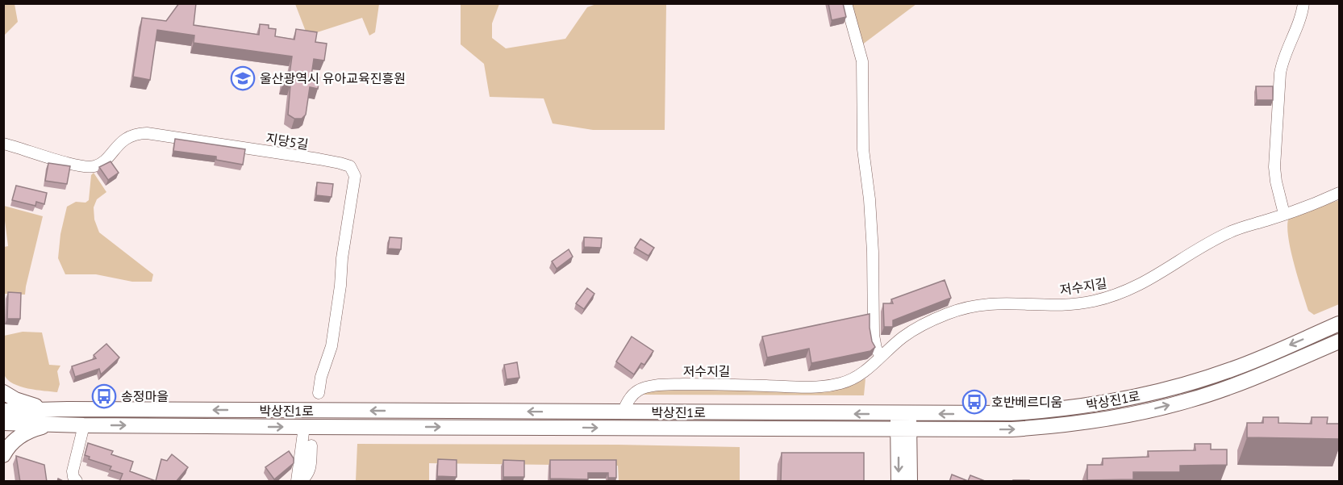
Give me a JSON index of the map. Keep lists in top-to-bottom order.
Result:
{
  "streets": {
    "street": ["지당5길", "저수지길", "박상진1로"]
  },
  "crossings": [
    ["저수지길", "박상진1로"]
  ],
  "places": {
    "school or university": ["울산광역시 유아교육진흥원"],
    "bus stop": ["송정마을", "호반베르디움"]
  }
}
